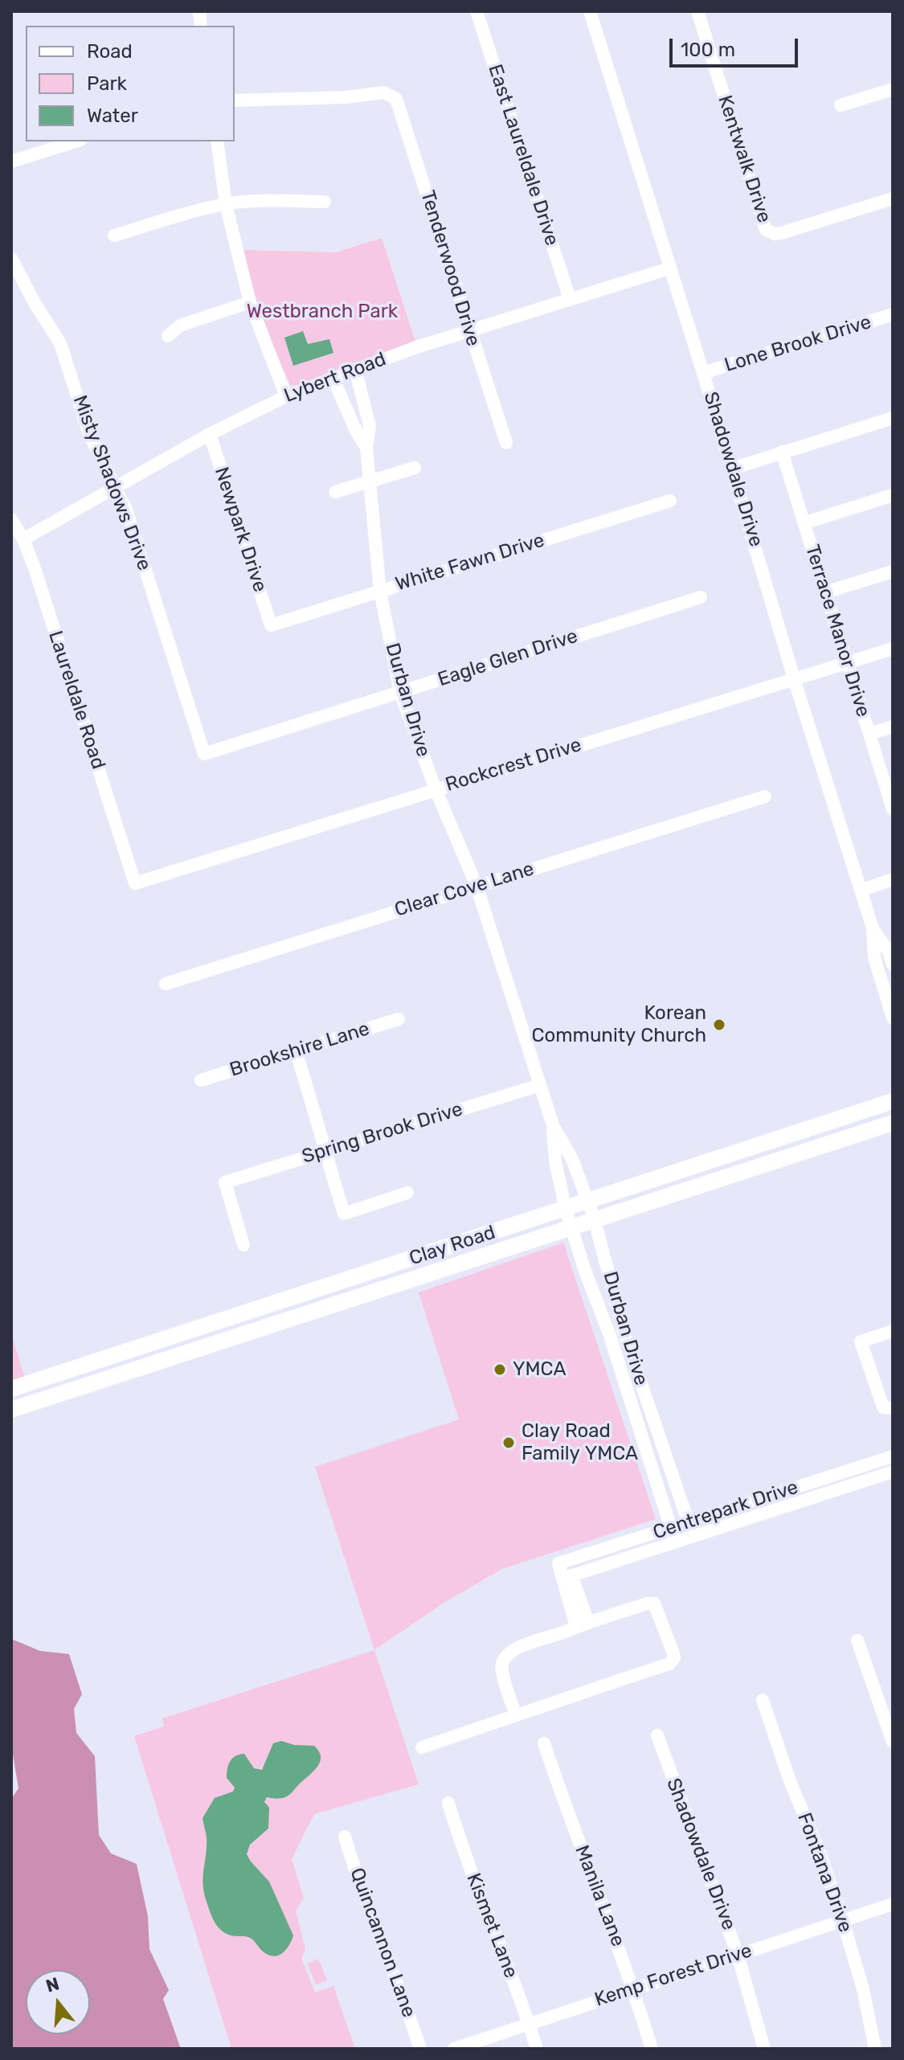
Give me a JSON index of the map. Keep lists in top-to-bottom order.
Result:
{
  "streets": {
    "main road": ["Clay Road"],
    "street": [
      "East Laureldale Drive",
      "Kentwalk Drive",
      "Tenderwood Drive",
      "Lone Brook Drive",
      "Lybert Road",
      "Shadowdale Drive",
      "Misty Shadows Drive",
      "Newpark Drive",
      "White Fawn Drive",
      "Terrace Manor Drive",
      "Eagle Glen Drive",
      "Laureldale Road",
      "Durban Drive",
      "Rockcrest Drive",
      "Clear Cove Lane",
      "Brookshire Lane",
      "Spring Brook Drive",
      "Centrepark Drive",
      "Fontana Drive",
      "Manila Lane",
      "Kismet Lane",
      "Quincannon Lane",
      "Kemp Forest Drive"
    ]
  },
  "crossings": [
    ["East Laureldale Drive", "Lybert Road"],
    ["Tenderwood Drive", "Lybert Road"],
    ["Lone Brook Drive", "Shadowdale Drive"],
    ["Lybert Road", "Shadowdale Drive"],
    ["Lybert Road", "Misty Shadows Drive"],
    ["Lybert Road", "Newpark Drive"],
    ["Lybert Road", "Laureldale Road"],
    ["Lybert Road", "Durban Drive"],
    ["Shadowdale Drive", "Rockcrest Drive"],
    ["Shadowdale Drive", "Kemp Forest Drive"],
    ["Misty Shadows Drive", "Eagle Glen Drive"],
    ["Newpark Drive", "White Fawn Drive"],
    ["White Fawn Drive", "Durban Drive"],
    ["Terrace Manor Drive", "Rockcrest Drive"],
    ["Eagle Glen Drive", "Durban Drive"],
    ["Laureldale Road", "Rockcrest Drive"],
    ["Durban Drive", "Rockcrest Drive"],
    ["Durban Drive", "Clear Cove Lane"],
    ["Durban Drive", "Spring Brook Drive"],
    ["Durban Drive", "Clay Road"],
    ["Durban Drive", "Centrepark Drive"],
    ["Fontana Drive", "Kemp Forest Drive"],
    ["Manila Lane", "Kemp Forest Drive"],
    ["Kismet Lane", "Kemp Forest Drive"]
  ],
  "parks": ["Westbranch Park"],
  "places": ["Korean Community Church", "YMCA", "Clay Road Family YMCA"],
  "legend": ["Road", "Park", "Water"],
  "scale_bar": "100 m",
  "north": "top"
}
